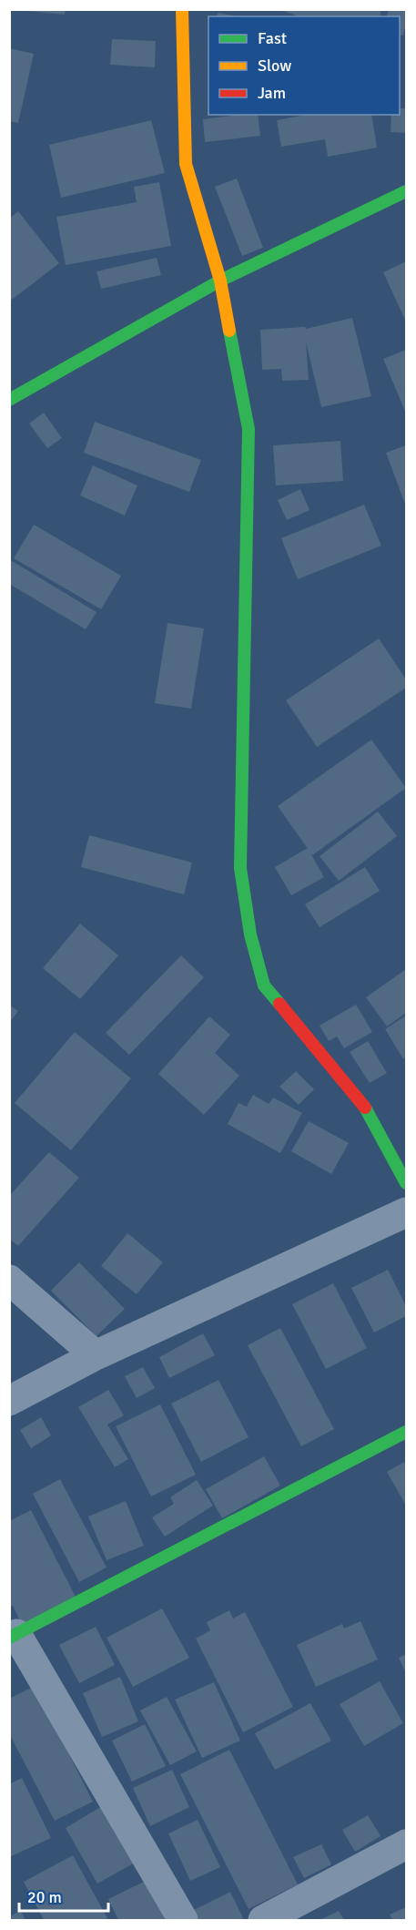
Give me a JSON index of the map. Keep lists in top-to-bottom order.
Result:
{
  "legend": ["Fast", "Slow", "Jam"],
  "scale_bar": "20 m"
}
